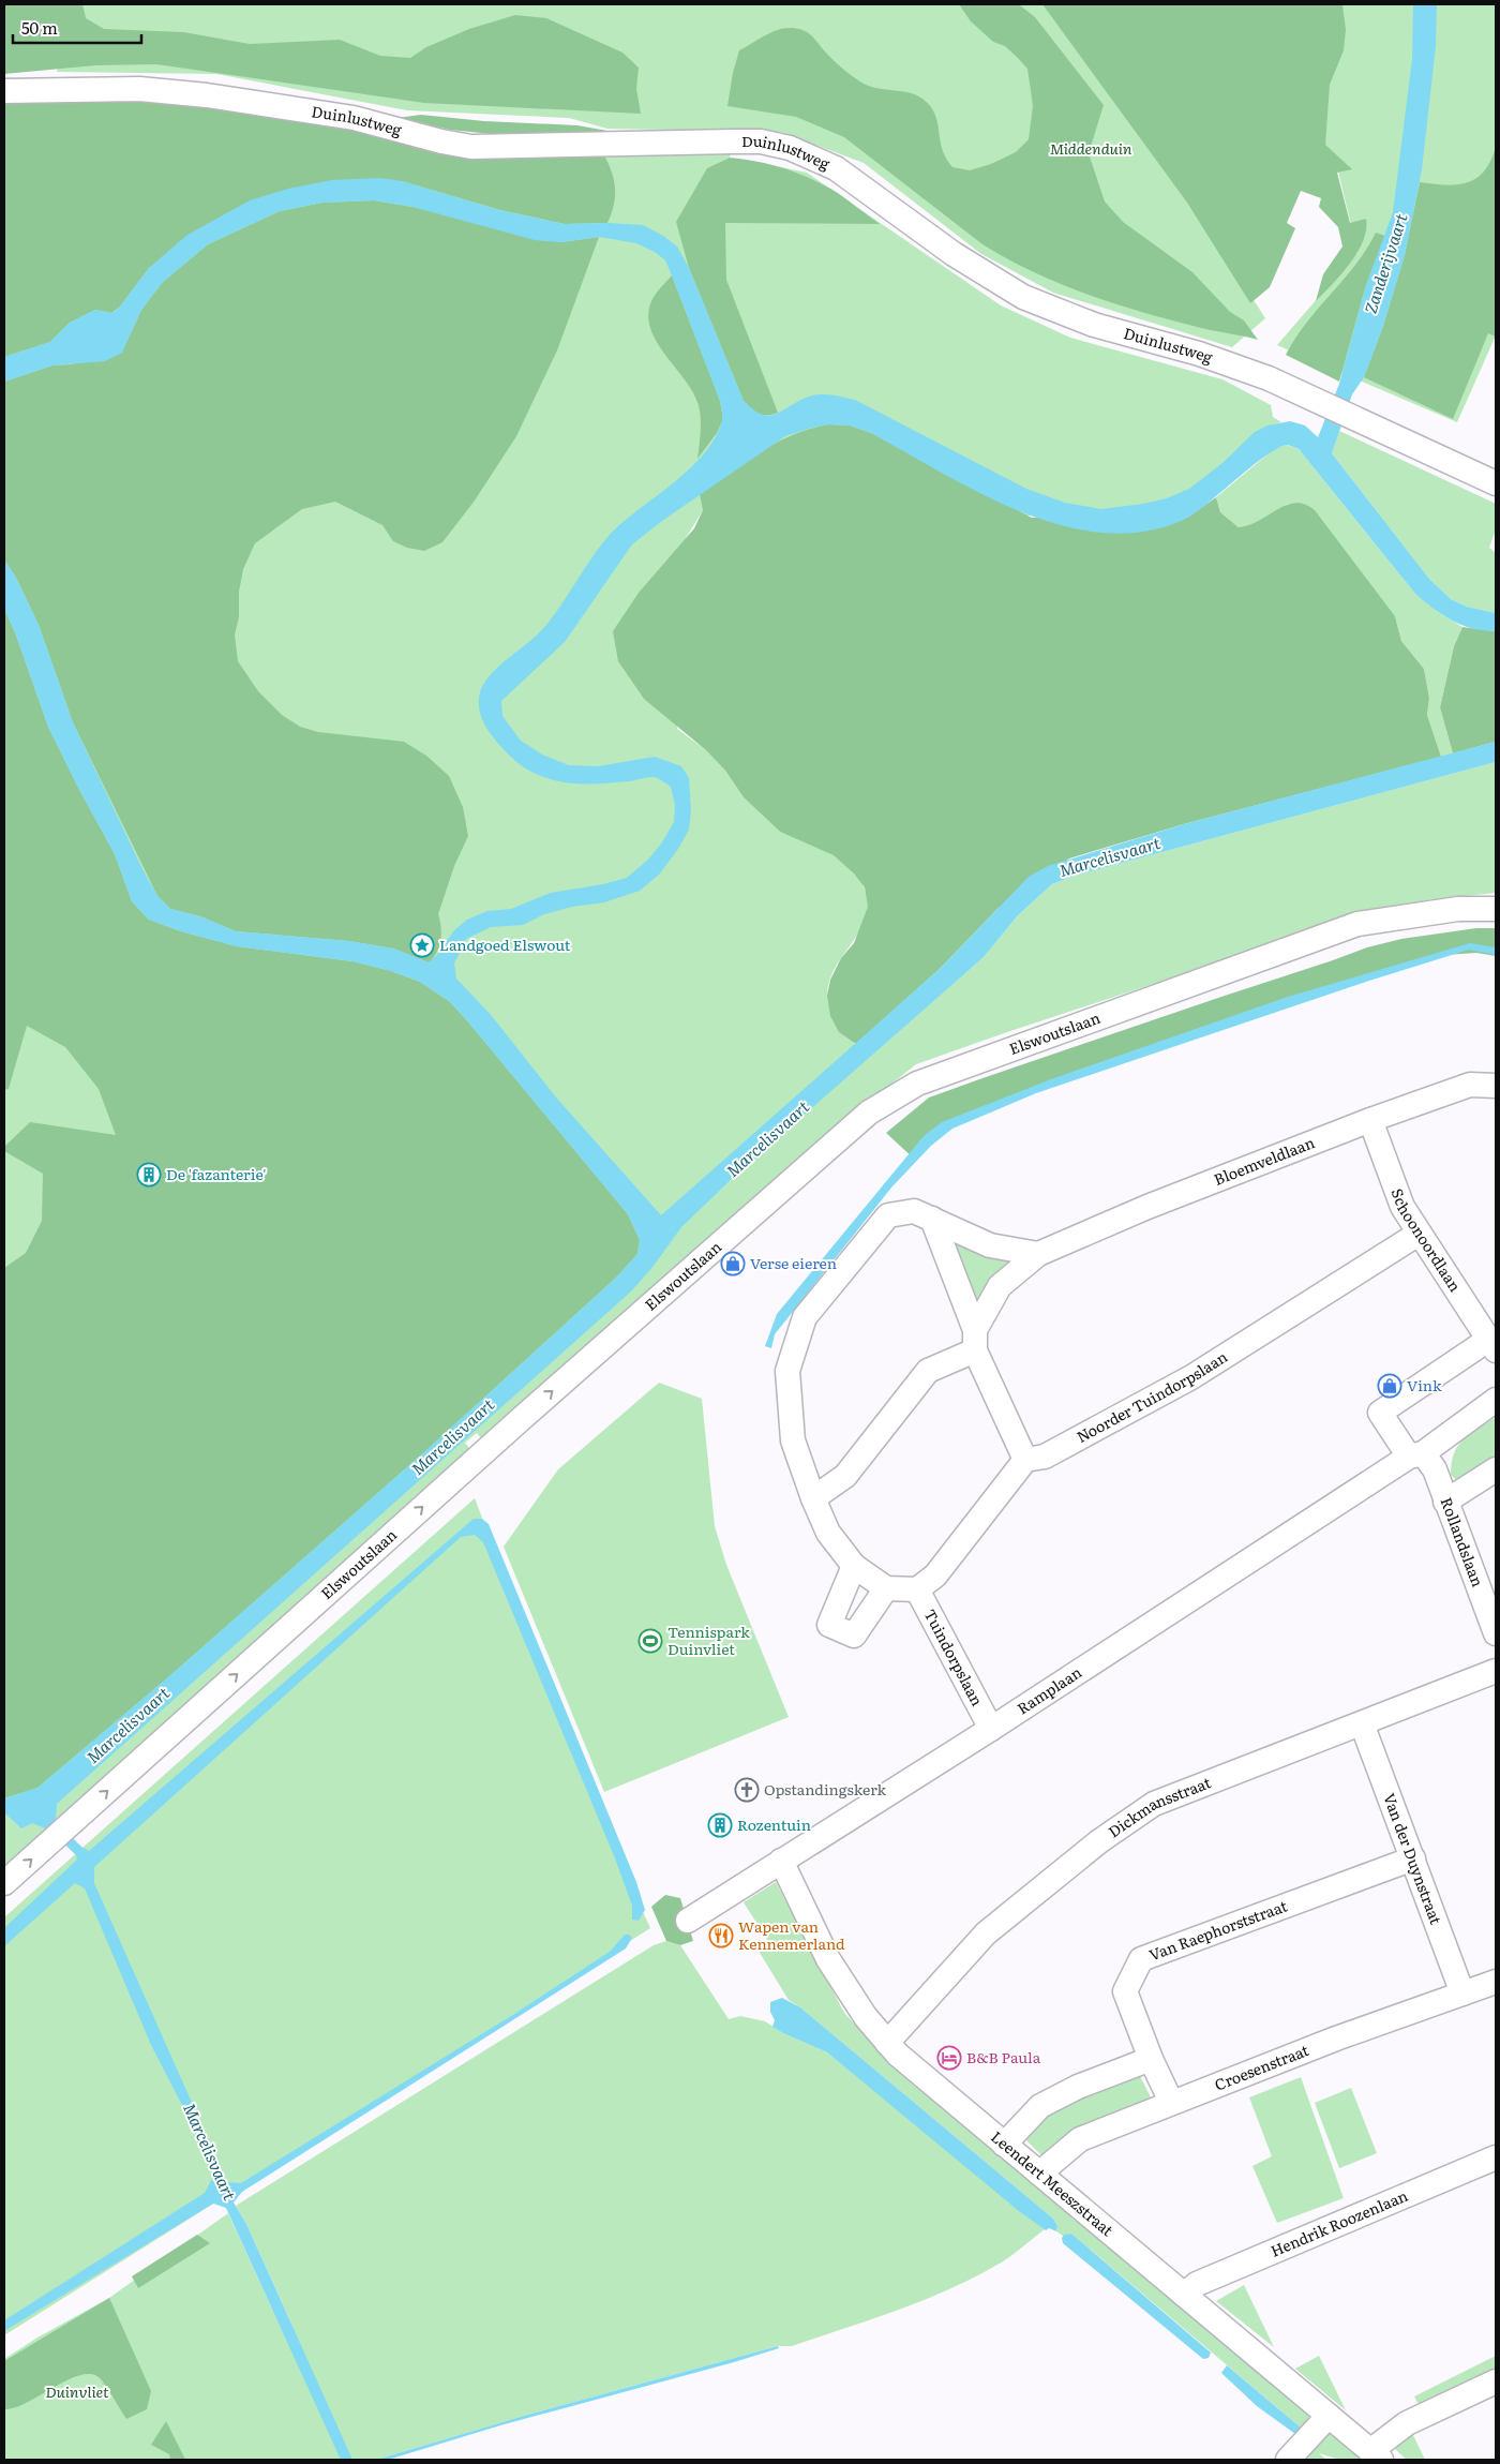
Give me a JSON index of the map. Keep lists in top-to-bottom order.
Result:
{
  "streets": {
    "street": [
      "Duinlustweg",
      "Elswoutslaan",
      "Bloemveldlaan",
      "Schoonoordlaan",
      "Noorder Tuindorpslaan",
      "Rollandslaan",
      "Tuindorpslaan",
      "Ramplaan",
      "Dickmansstraat",
      "Van der Duynstraat",
      "Van Raephorststraat",
      "Croesenstraat",
      "Leendert Meeszstraat",
      "Hendrik Roozenlaan"
    ]
  },
  "crossings": [
    ["Bloemveldlaan", "Schoonoordlaan"],
    ["Schoonoordlaan", "Noorder Tuindorpslaan"],
    ["Rollandslaan", "Ramplaan"],
    ["Tuindorpslaan", "Ramplaan"],
    ["Ramplaan", "Leendert Meeszstraat"],
    ["Dickmansstraat", "Van der Duynstraat"],
    ["Dickmansstraat", "Leendert Meeszstraat"],
    ["Van der Duynstraat", "Van Raephorststraat"],
    ["Van der Duynstraat", "Croesenstraat"],
    ["Van Raephorststraat", "Croesenstraat"],
    ["Croesenstraat", "Leendert Meeszstraat"],
    ["Leendert Meeszstraat", "Hendrik Roozenlaan"]
  ],
  "one_way": ["Elswoutslaan"],
  "water": ["Zanderijvaart", "Marcelisvaart"],
  "parks": ["Middenduin", "Duinvliet"],
  "places": {
    "place": ["Landgoed Elswout"],
    "building": ["De 'fazanterie'", "Rozentuin"],
    "shop": ["Verse eieren", "Vink"],
    "sports": ["Tennispark Duinvliet"],
    "church": ["Opstandingskerk"],
    "restaurant": ["Wapen van Kennemerland"],
    "hotel": ["B&B Paula"]
  },
  "scale_bar": "50 m"
}
